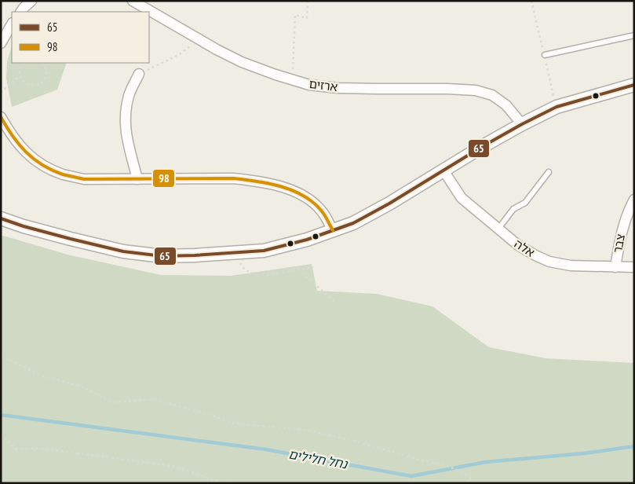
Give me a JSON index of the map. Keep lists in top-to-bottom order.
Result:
{
  "streets": {
    "street": ["ארזים", "צבר", "אלה"]
  },
  "crossings": [
    ["צבר", "אלה"]
  ],
  "water": ["נחל חלילים"],
  "lines": ["transit line 65", "transit line 98"],
  "legend": ["65", "98"]
}
